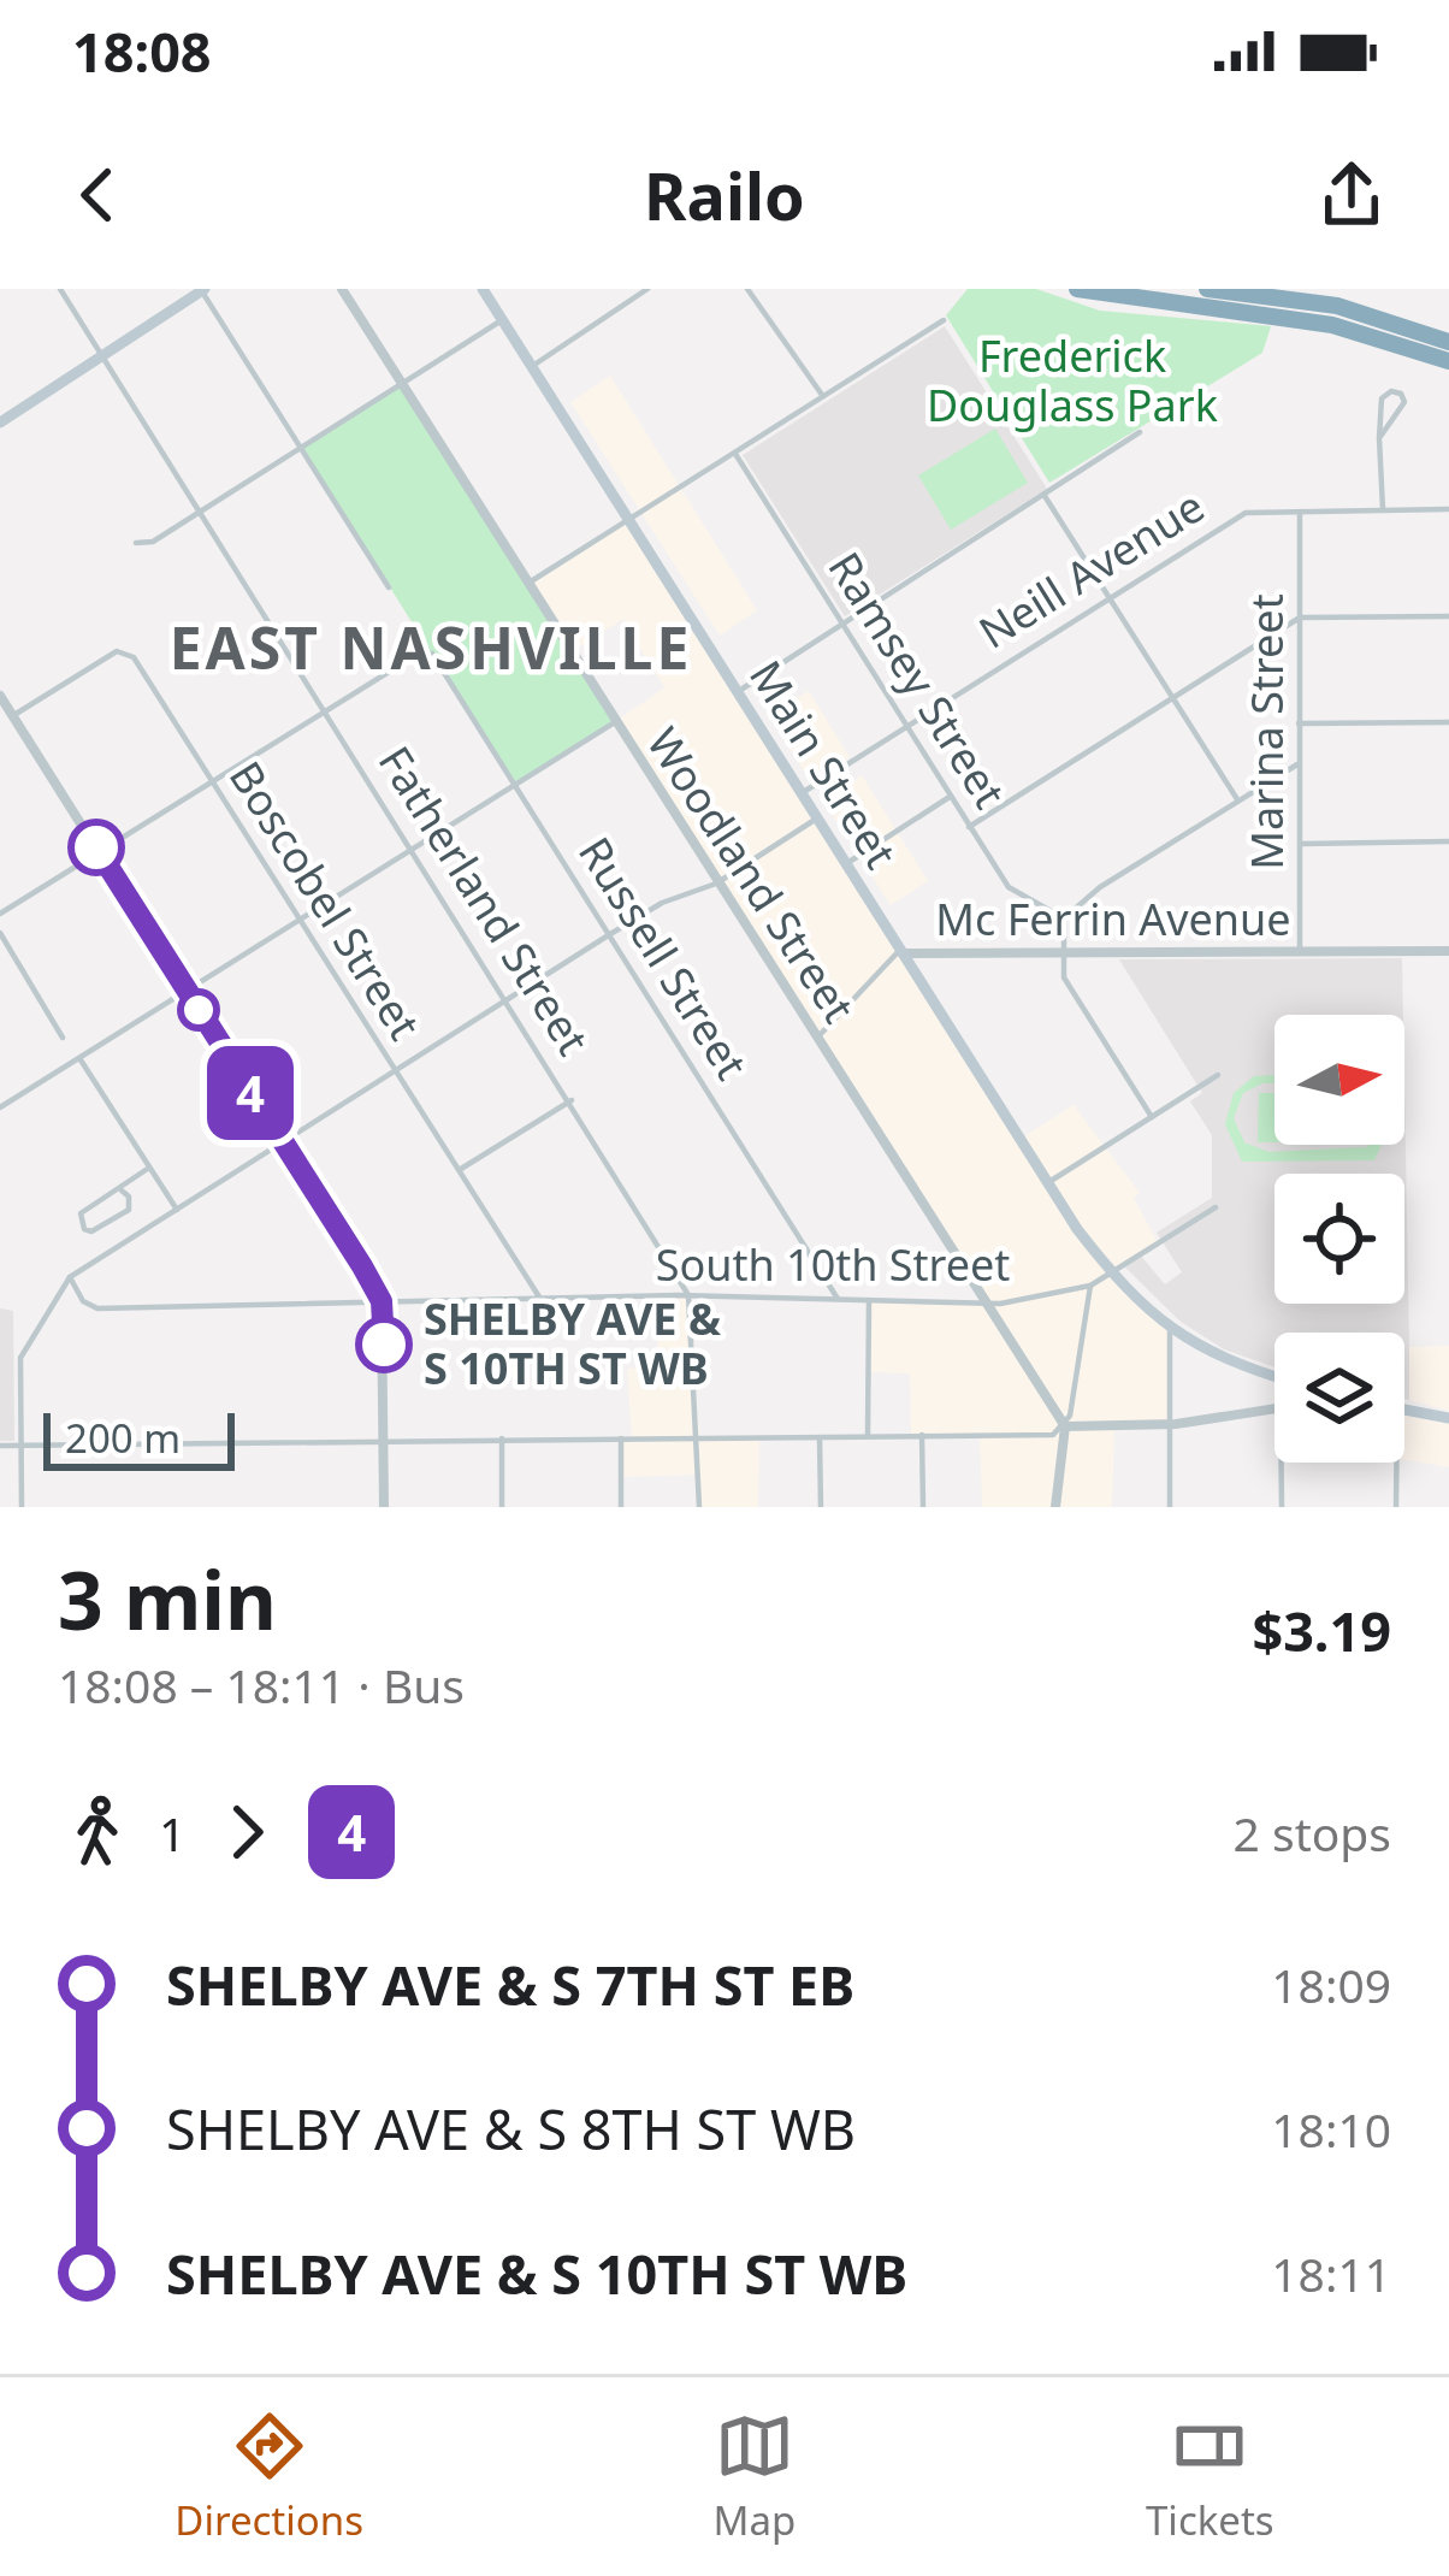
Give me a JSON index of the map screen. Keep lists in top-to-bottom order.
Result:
{
  "streets": {
    "main road": ["Main Street"],
    "street": [
      "Neill Avenue",
      "Ramsey Street",
      "Marina Street",
      "Woodland Street",
      "Boscobel Street",
      "Fatherland Street",
      "Mc Ferrin Avenue",
      "Russell Street",
      "South 10th Street"
    ]
  },
  "crossings": [
    ["Neill Avenue", "Ramsey Street"],
    ["Neill Avenue", "Marina Street"],
    ["Neill Avenue", "Main Street"],
    ["Marina Street", "Mc Ferrin Avenue"],
    ["Main Street", "Mc Ferrin Avenue"],
    ["Woodland Street", "Mc Ferrin Avenue"],
    ["Woodland Street", "South 10th Street"],
    ["Boscobel Street", "South 10th Street"],
    ["Fatherland Street", "Russell Street"],
    ["Fatherland Street", "South 10th Street"],
    ["Russell Street", "South 10th Street"]
  ],
  "districts": ["EAST NASHVILLE"],
  "parks": ["Frederick Douglass Park"],
  "places": ["SHELBY AVE & S 10TH ST WB"],
  "lines": ["bus line 4"],
  "scale_bar": "200 m",
  "north": "right",
  "page": {
    "status": "18:08",
    "header": "Railo",
    "on_map": "4",
    "scale": "200 m",
    "heading": ["3 min", "18:08 – 18:11 · Bus", "$3.19"],
    "legs": ["1", "4", "2 stops"],
    "list": [
      {
        "name": "SHELBY AVE & S 7TH ST EB",
        "value": "18:09"
      },
      {
        "name": "SHELBY AVE & S 8TH ST WB",
        "value": "18:10"
      },
      {
        "name": "SHELBY AVE & S 10TH ST WB",
        "value": "18:11"
      }
    ],
    "tabs": ["Directions", "Map", "Tickets"]
  }
}
